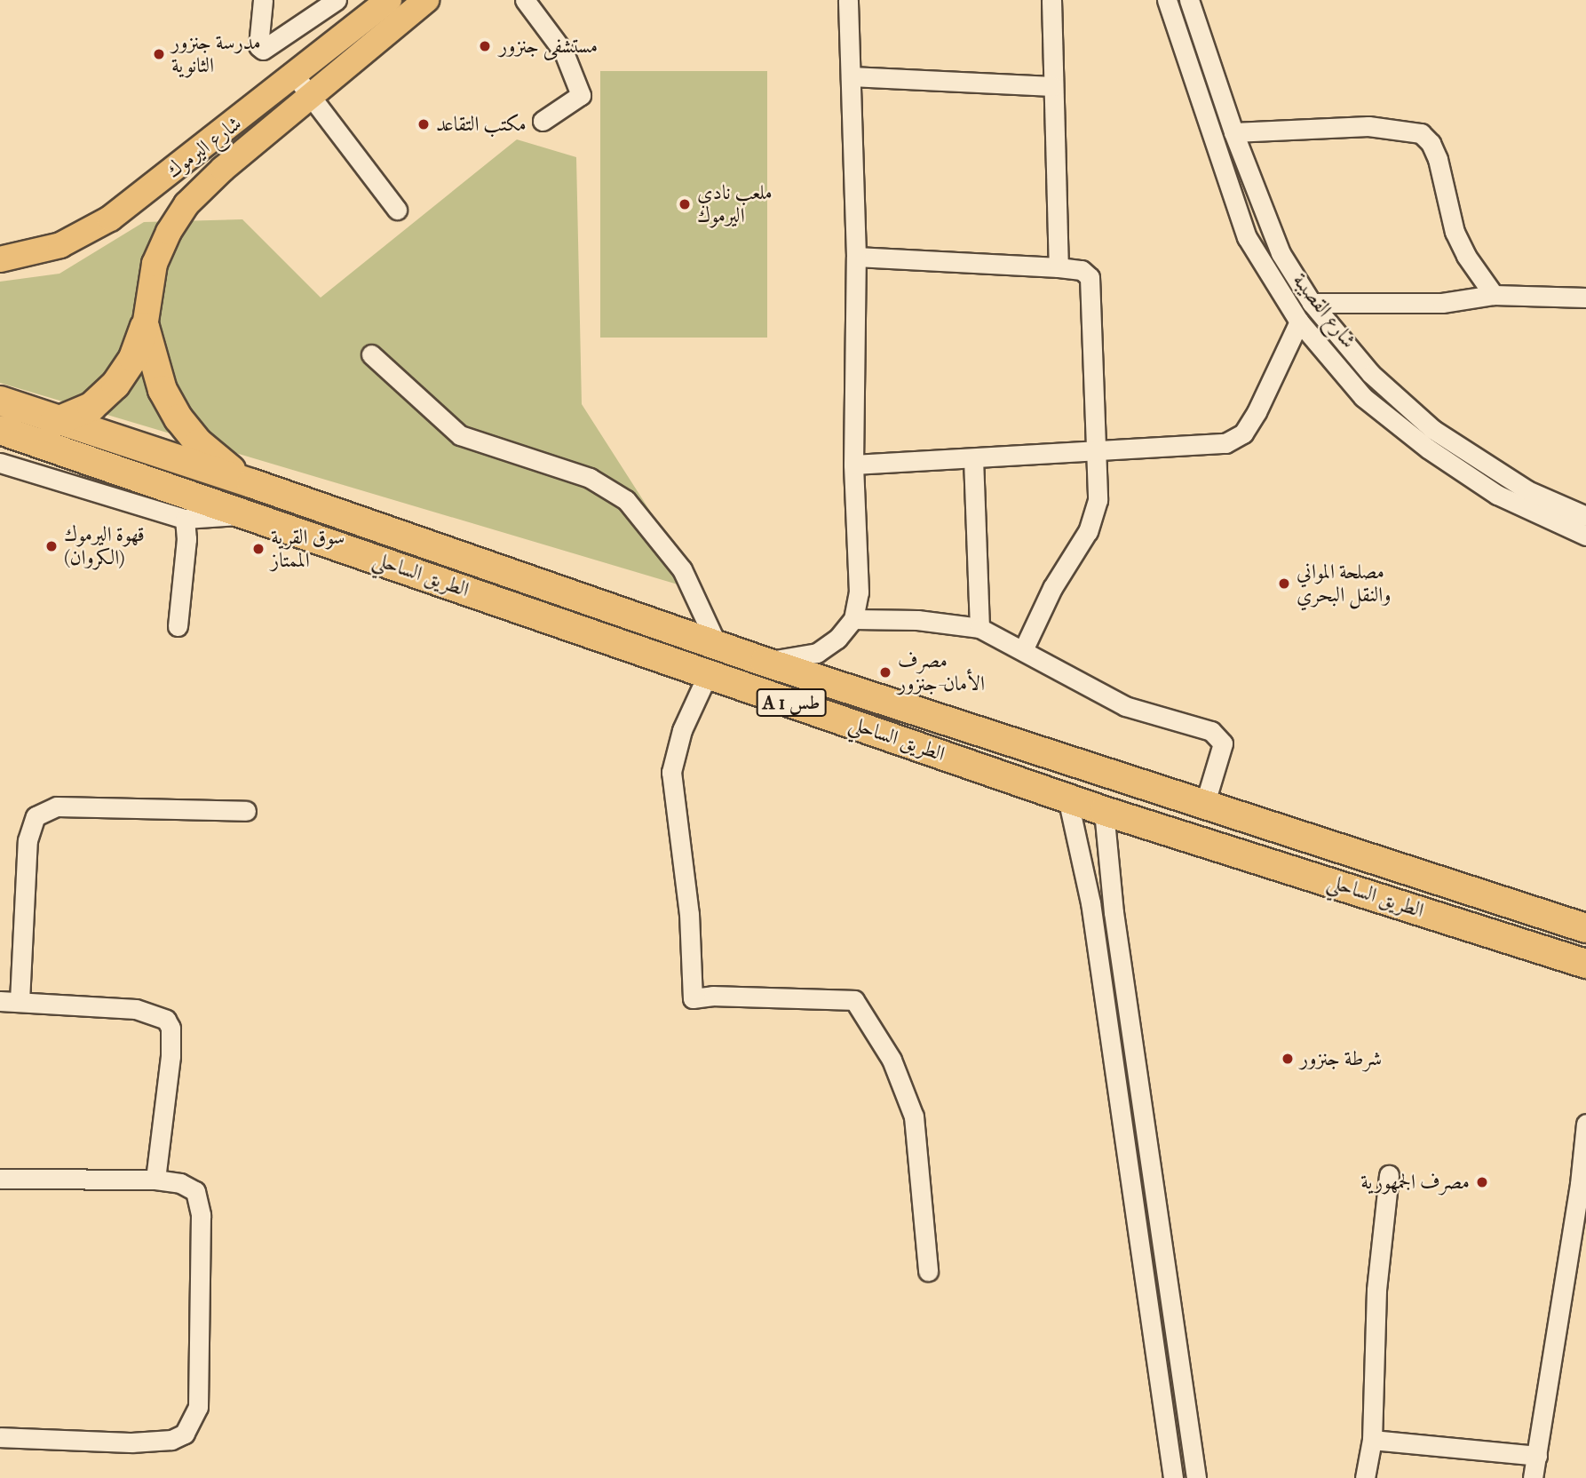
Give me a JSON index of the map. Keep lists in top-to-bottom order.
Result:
{
  "streets": {
    "highway": ["الطريق الساحلي", "A 1 طس"],
    "main road": ["شارع اليرموك"],
    "street": ["شارع القصيبة"]
  },
  "places": [
    "مستشفى جنزور",
    "مدرسة جنزور الثانوية",
    "مكتب التقاعد",
    "ملعب نادي اليرموك",
    "قهوة اليرموك (الكروان)",
    "سوق القرية الممتاز",
    "مصلحة المواني والنقل البحري",
    "مصرف الأمان-جنزور",
    "شرطة جنزور",
    "مصرف الجمهورية"
  ]
}
